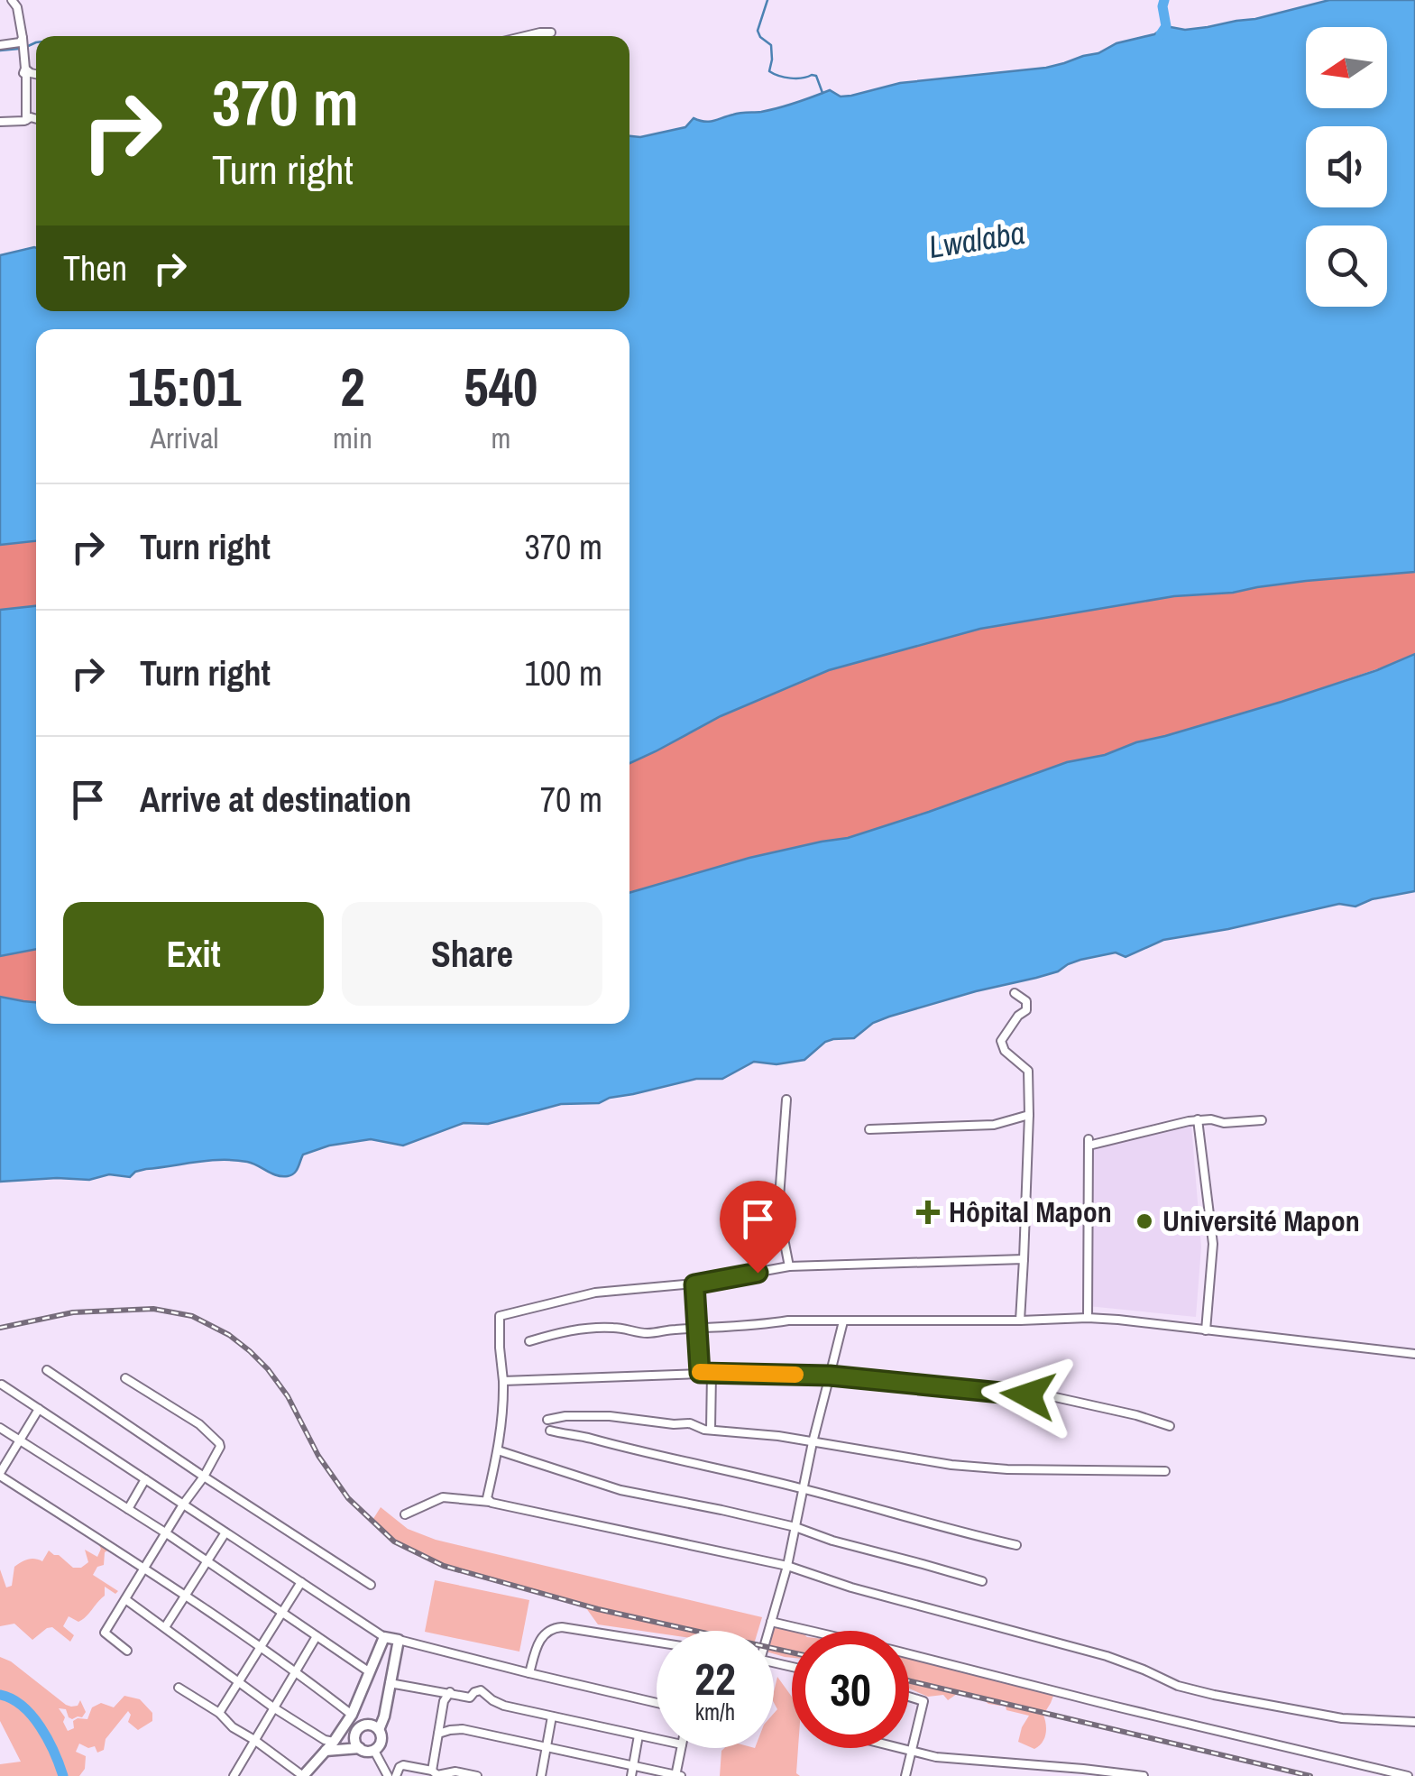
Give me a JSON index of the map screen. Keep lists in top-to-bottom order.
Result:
{
  "water": ["Lwalaba"],
  "places": {
    "health": ["Hôpital Mapon"],
    "other": ["Université Mapon"]
  },
  "north": "left",
  "page": {
    "turn": ["370 m", "Turn right"],
    "then": "Then",
    "eta": [
      "15:01",
      "Arrival",
      "2",
      "min",
      "540",
      "m"
    ],
    "list": [
      {
        "name": "Turn right",
        "value": "370 m"
      },
      {
        "name": "Turn right",
        "value": "100 m"
      },
      {
        "name": "Arrive at destination",
        "value": "70 m"
      }
    ],
    "buttons": ["Exit", "Share"],
    "speed": "22 km/h",
    "limit": "30"
  }
}
